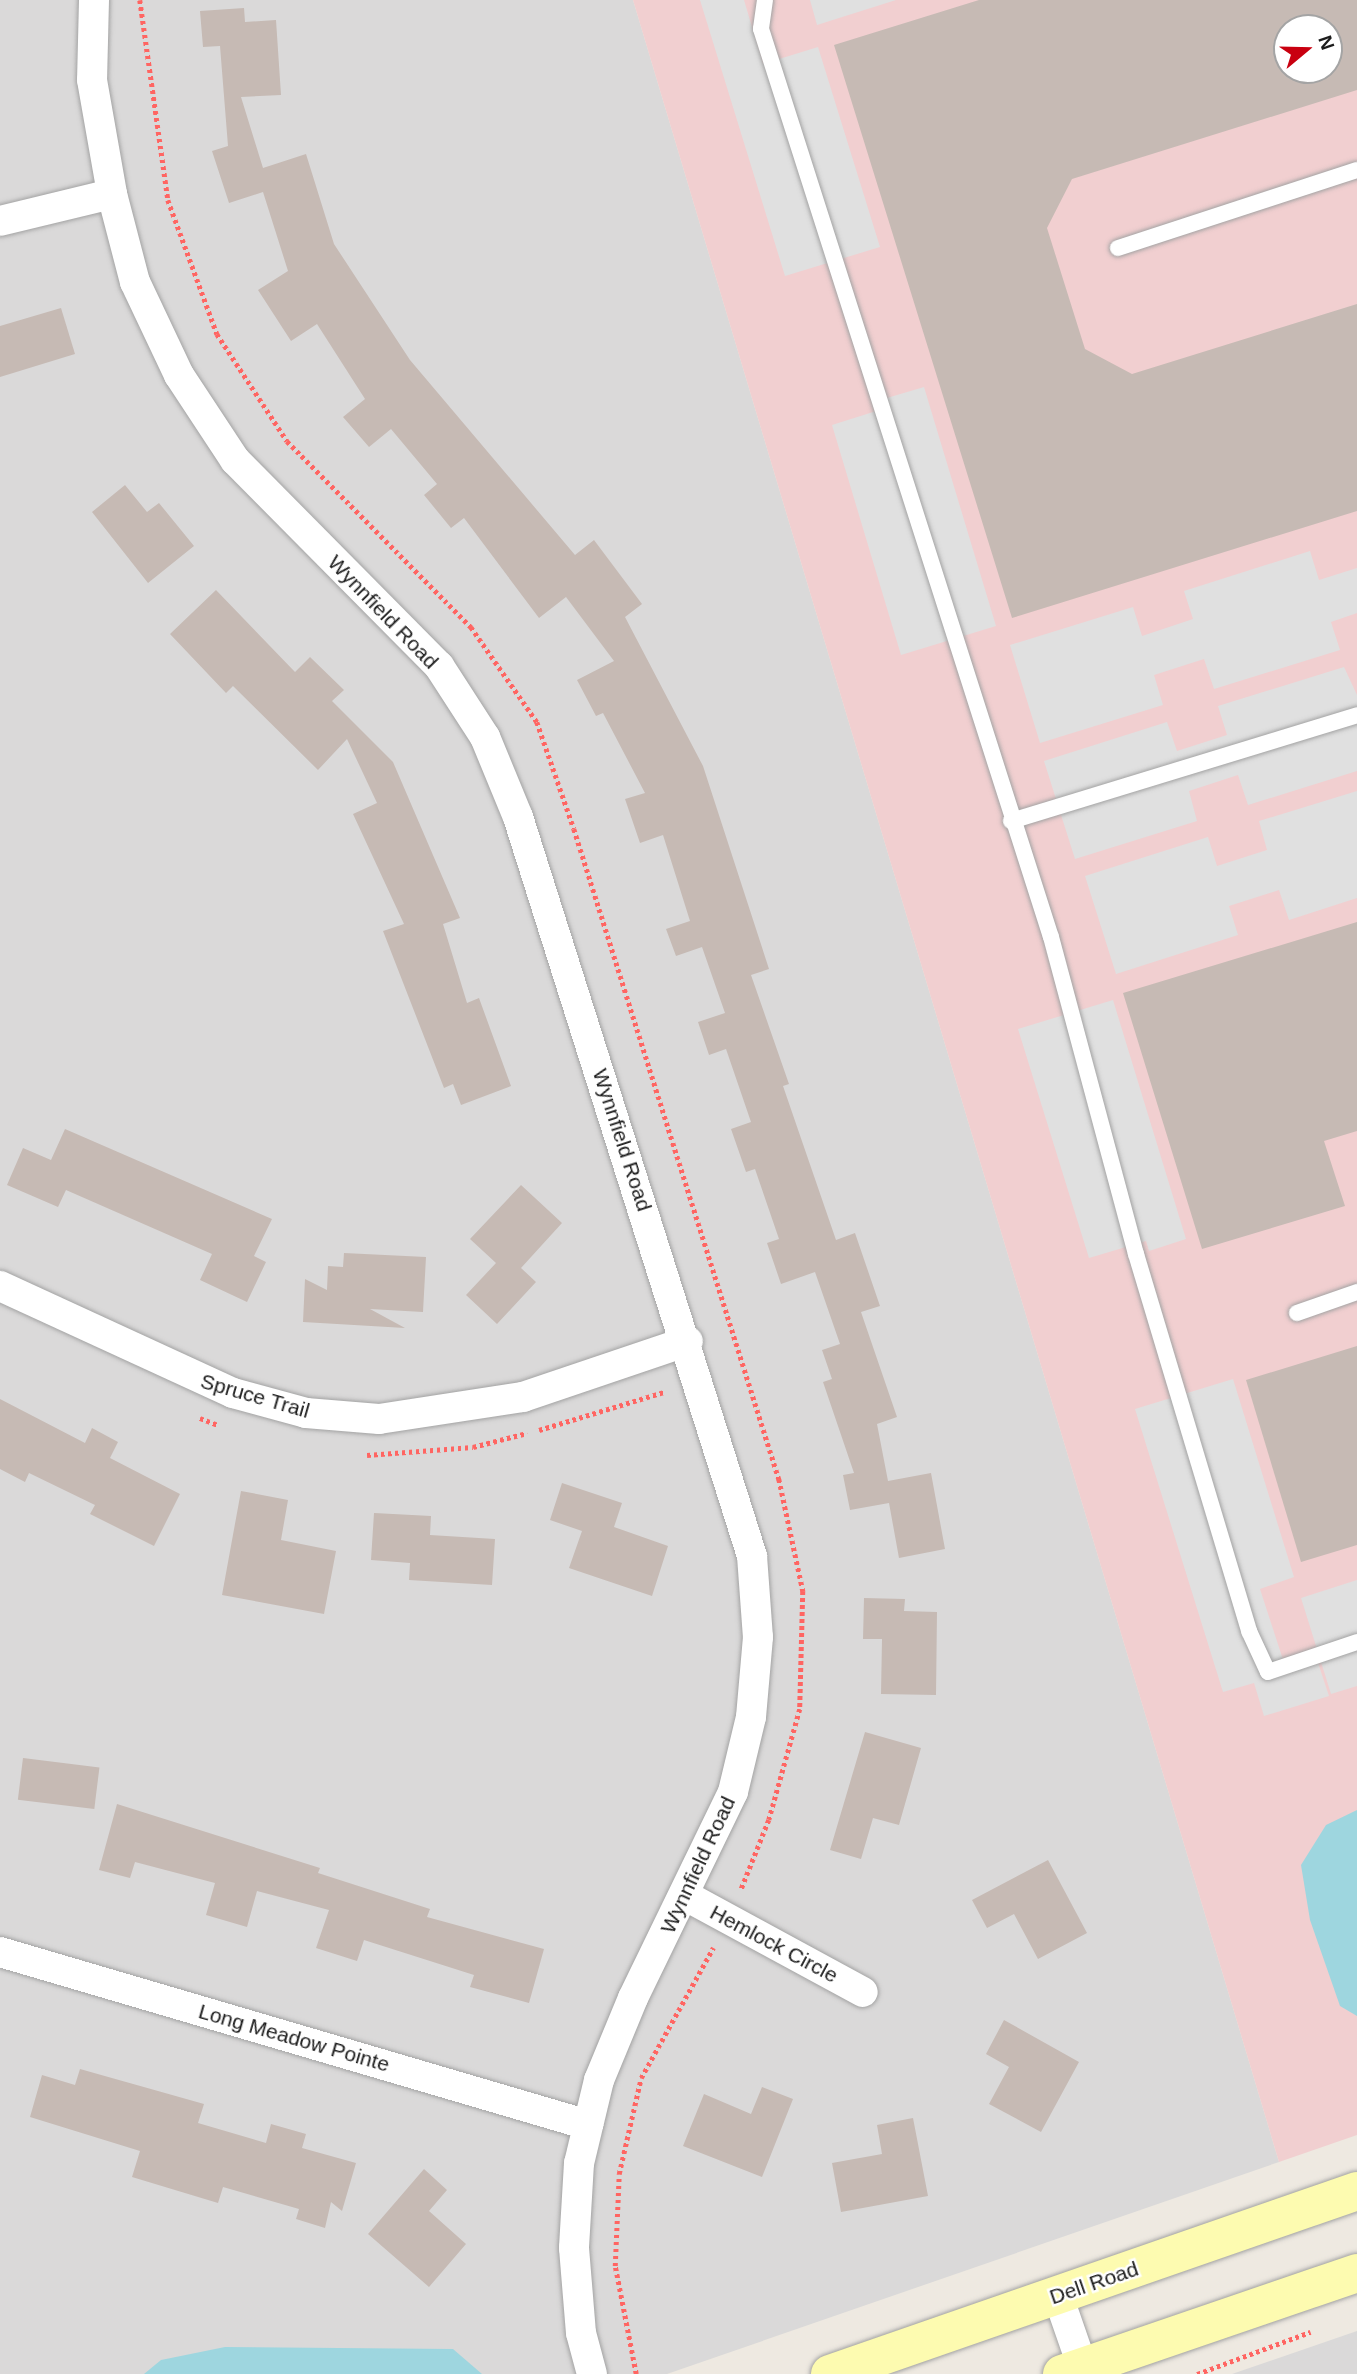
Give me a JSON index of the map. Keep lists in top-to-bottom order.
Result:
{
  "streets": {
    "main road": ["Dell Road"],
    "street": [
      "Wynnfield Road",
      "Spruce Trail",
      "Hemlock Circle",
      "Long Meadow Pointe"
    ]
  },
  "crossings": [
    ["Wynnfield Road", "Spruce Trail"],
    ["Wynnfield Road", "Hemlock Circle"],
    ["Wynnfield Road", "Long Meadow Pointe"]
  ],
  "north": "right"
}
